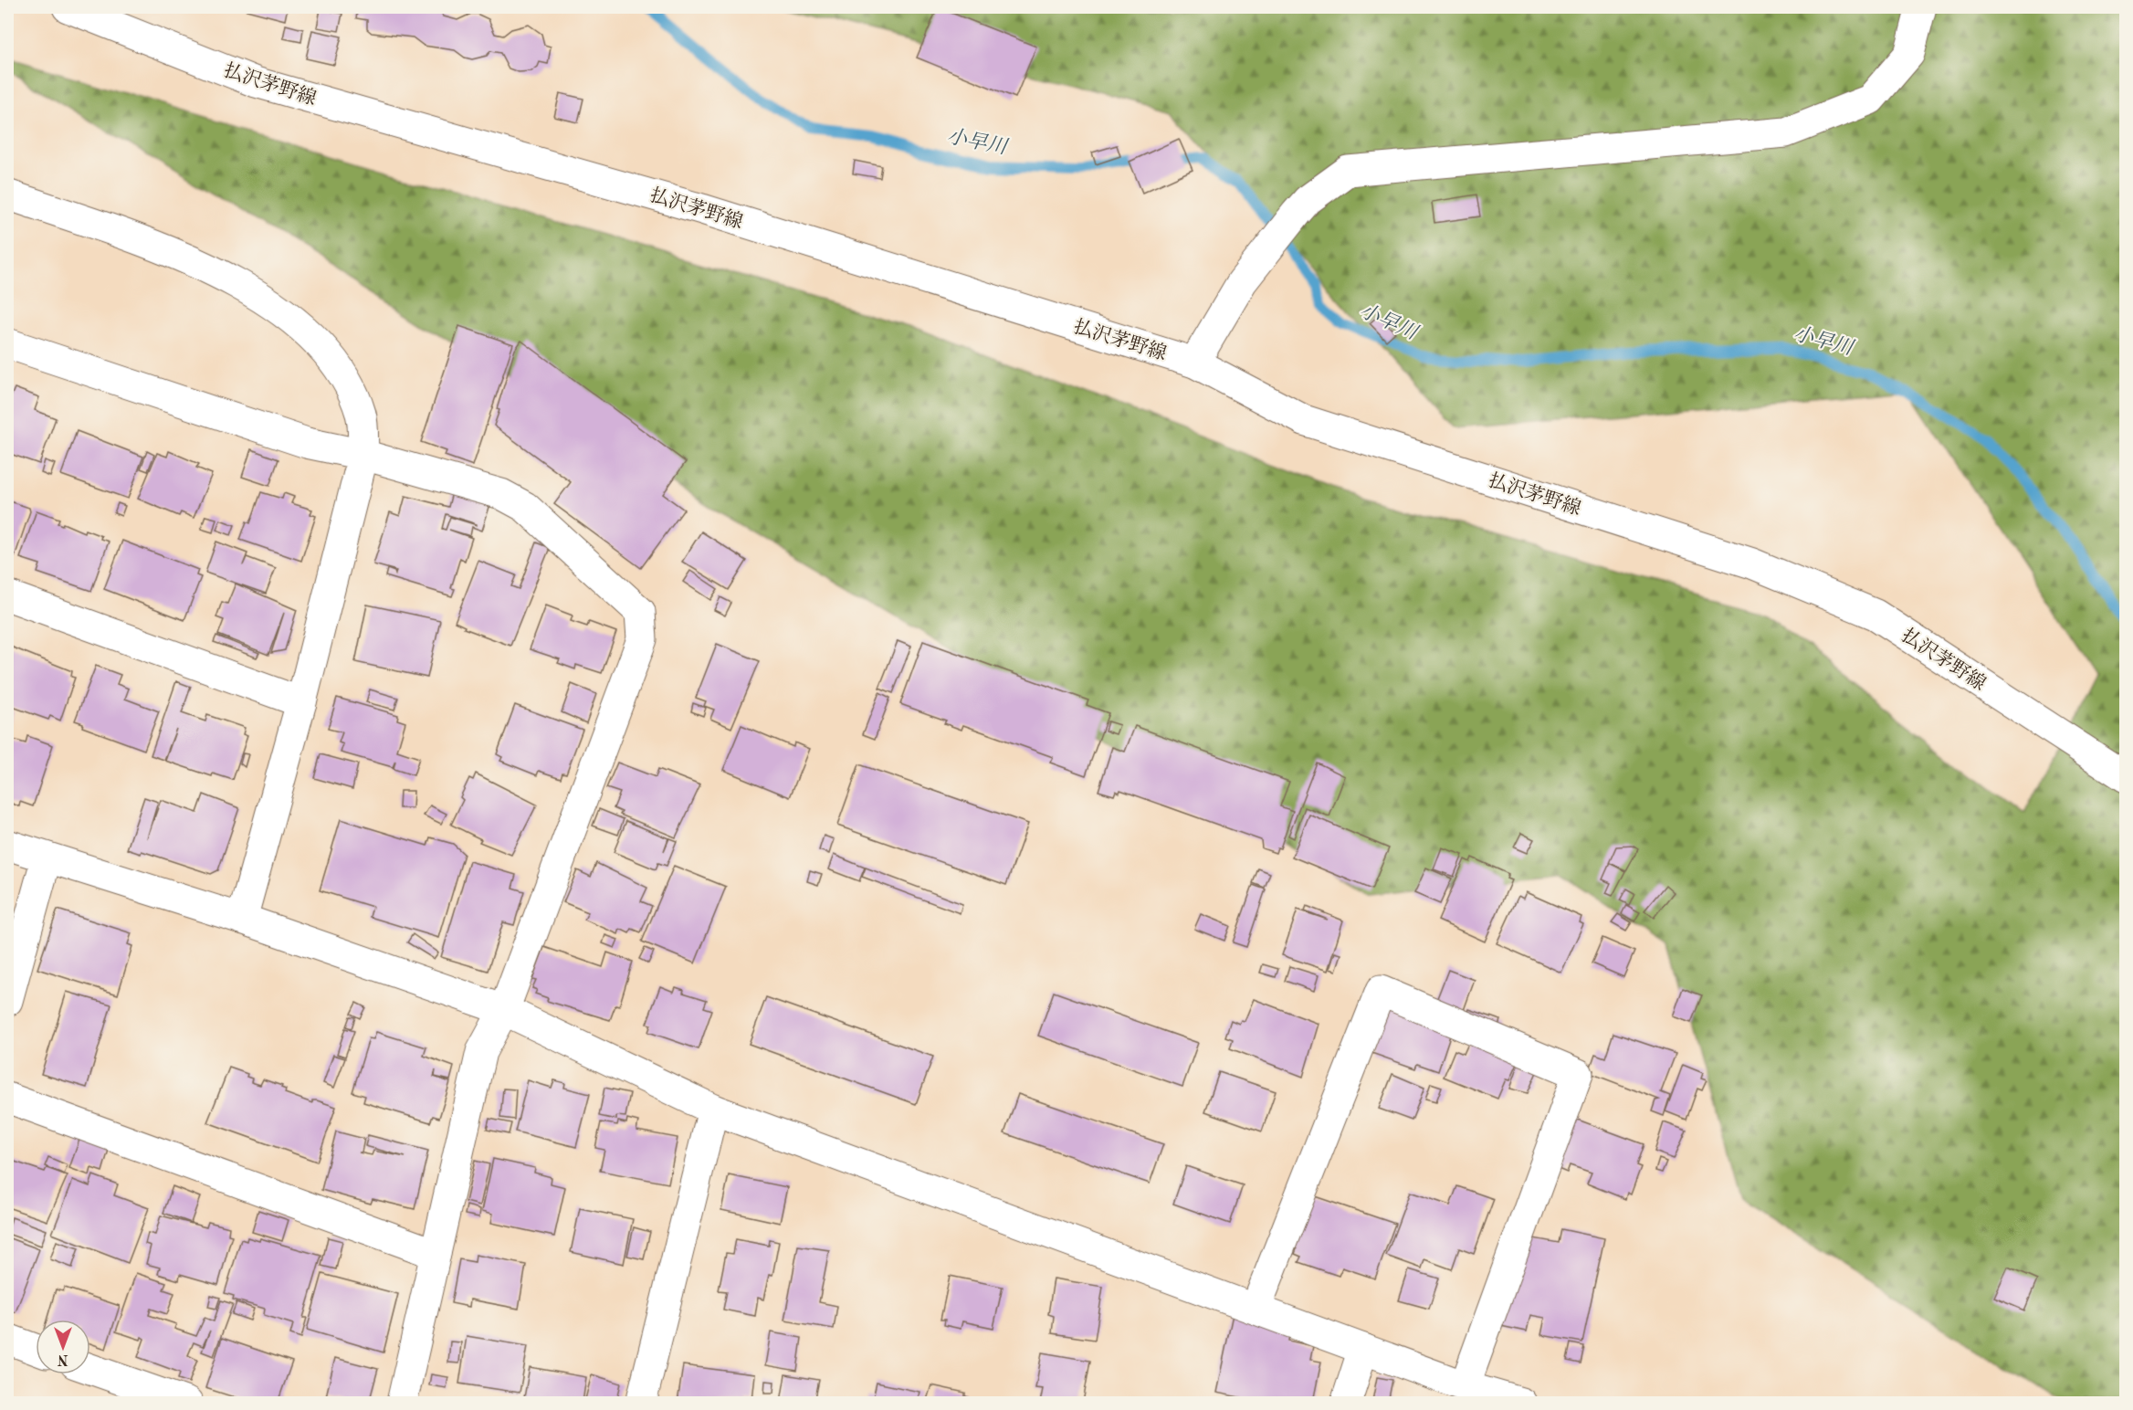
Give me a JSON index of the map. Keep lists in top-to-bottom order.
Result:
{
  "streets": {
    "street": ["払沢茅野線"]
  },
  "water": ["小早川"],
  "north": "bottom"
}
